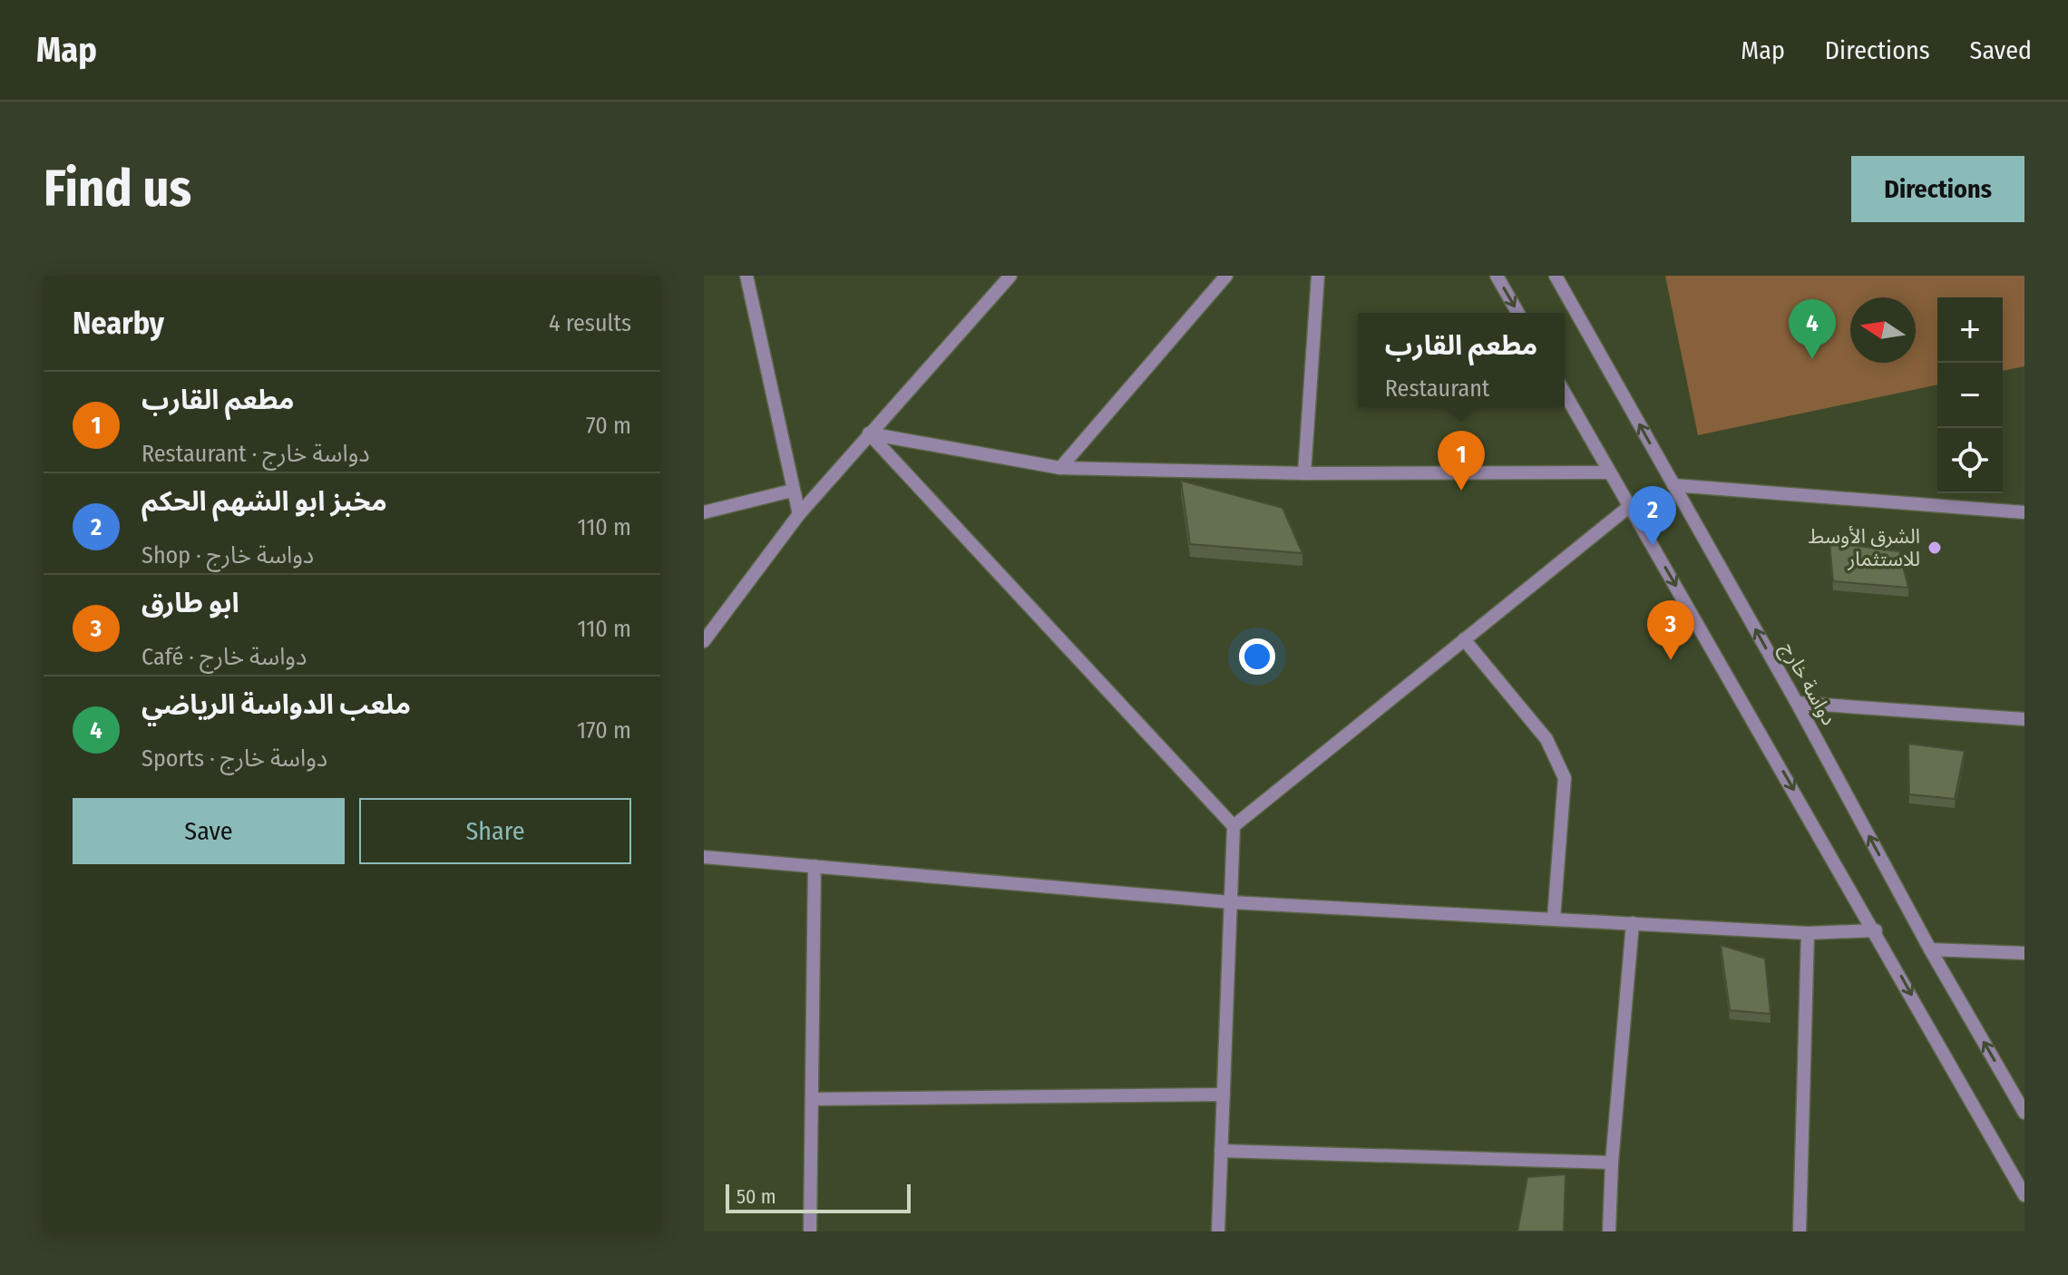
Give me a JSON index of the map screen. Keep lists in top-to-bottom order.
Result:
{
  "streets": {
    "street": ["دواسة خارج"]
  },
  "places": ["الشرق الأوسط للاستثمار"],
  "scale_bar": "50 m",
  "north": "left",
  "page": {
    "header": "Map",
    "nav": ["Map", "Directions", "Saved"],
    "buttons": [
      "Directions",
      ["Save", "Share"]
    ],
    "title": "Find us",
    "heading": ["Nearby", "4 results"],
    "map_buttons": ["+", "−"],
    "pins": [
      "4",
      "1",
      "2",
      "3"
    ],
    "popup": ["مطعم القارب", "Restaurant"],
    "list": [
      {
        "mark": "1",
        "name": "مطعم القارب",
        "note": "Restaurant · دواسة خارج",
        "value": "70 m"
      },
      {
        "mark": "2",
        "name": "مخبز ابو الشهم الحكم",
        "note": "Shop · دواسة خارج",
        "value": "110 m"
      },
      {
        "mark": "3",
        "name": "ابو طارق",
        "note": "Café · دواسة خارج",
        "value": "110 m"
      },
      {
        "mark": "4",
        "name": "ملعب الدواسة الرياضي",
        "note": "Sports · دواسة خارج",
        "value": "170 m"
      }
    ],
    "scale": "50 m"
  }
}
